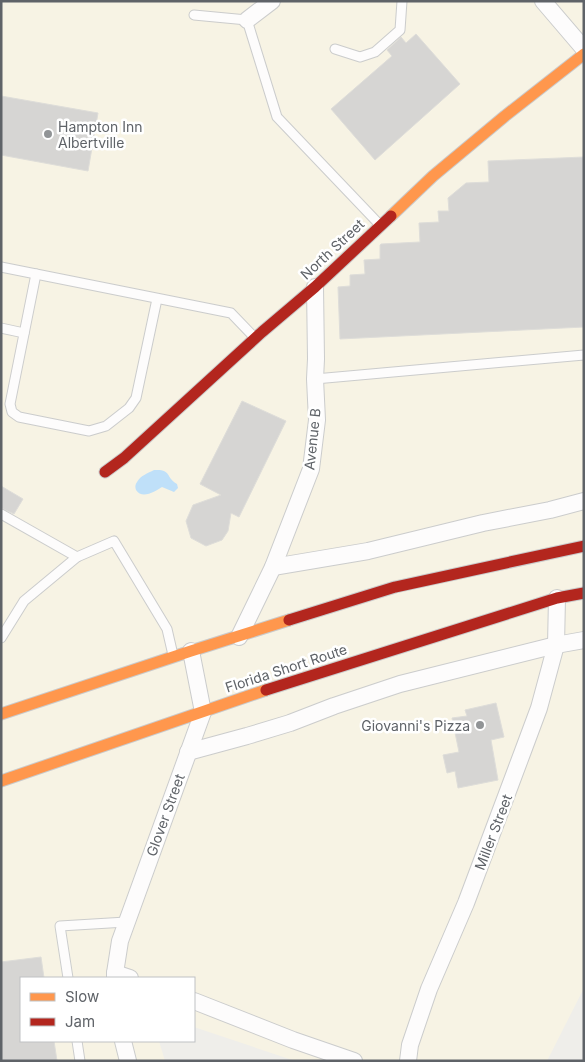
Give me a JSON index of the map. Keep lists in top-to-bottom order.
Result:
{
  "streets": {
    "main road": ["North Street", "Florida Short Route"],
    "street": ["Avenue B", "Glover Street", "Miller Street"]
  },
  "crossings": [
    ["North Street", "Avenue B"],
    ["Florida Short Route", "Glover Street"],
    ["Florida Short Route", "Miller Street"]
  ],
  "places": ["Hampton Inn Albertville", "Giovanni's Pizza"],
  "legend": ["Slow", "Jam"]
}
